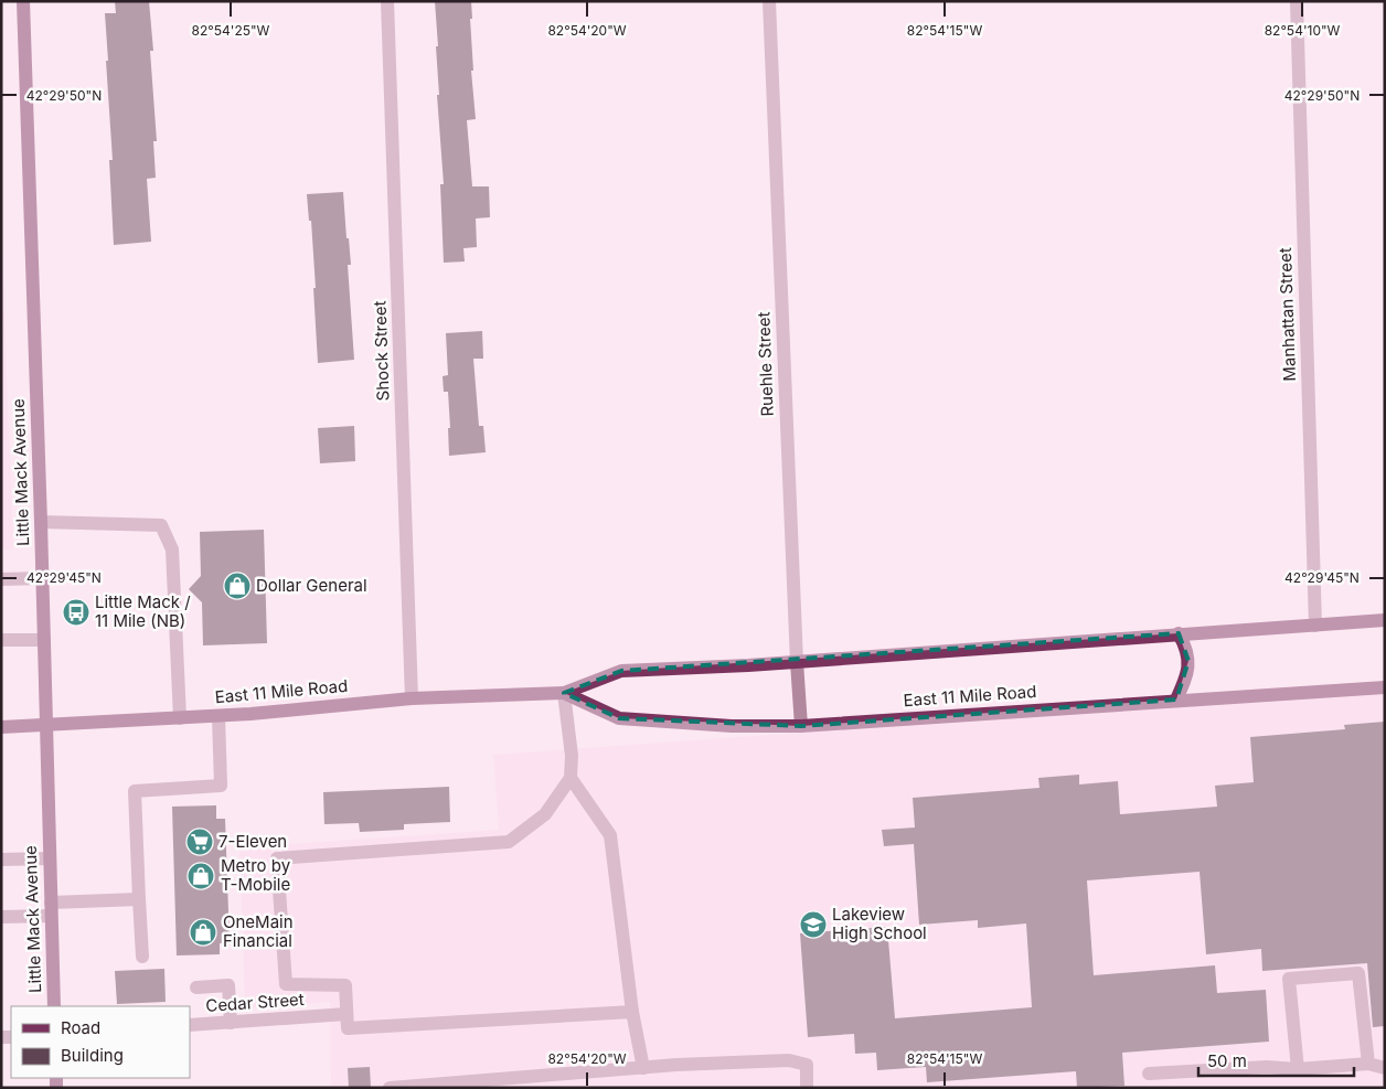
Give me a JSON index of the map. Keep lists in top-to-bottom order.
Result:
{
  "streets": {
    "main road": ["Little Mack Avenue", "East 11 Mile Road"],
    "street": [
      "Manhattan Street",
      "Shock Street",
      "Ruehle Street",
      "Cedar Street"
    ]
  },
  "crossings": [
    ["Manhattan Street", "East 11 Mile Road"],
    ["Shock Street", "East 11 Mile Road"],
    ["Ruehle Street", "East 11 Mile Road"],
    ["Little Mack Avenue", "East 11 Mile Road"]
  ],
  "places": {
    "shop": ["Dollar General", "Metro by T-Mobile", "OneMain Financial"],
    "bus stop": ["Little Mack / 11 Mile (NB)"],
    "supermarket": ["7-Eleven"],
    "school or university": ["Lakeview High School"]
  },
  "legend": ["Road", "Building"],
  "scale_bar": "50 m",
  "coordinates": [
    "82°54'25\"W",
    "82°54'20\"W",
    "82°54'15\"W",
    "82°54'10\"W",
    "42°29'50\"N",
    "42°29'45\"N"
  ]
}
